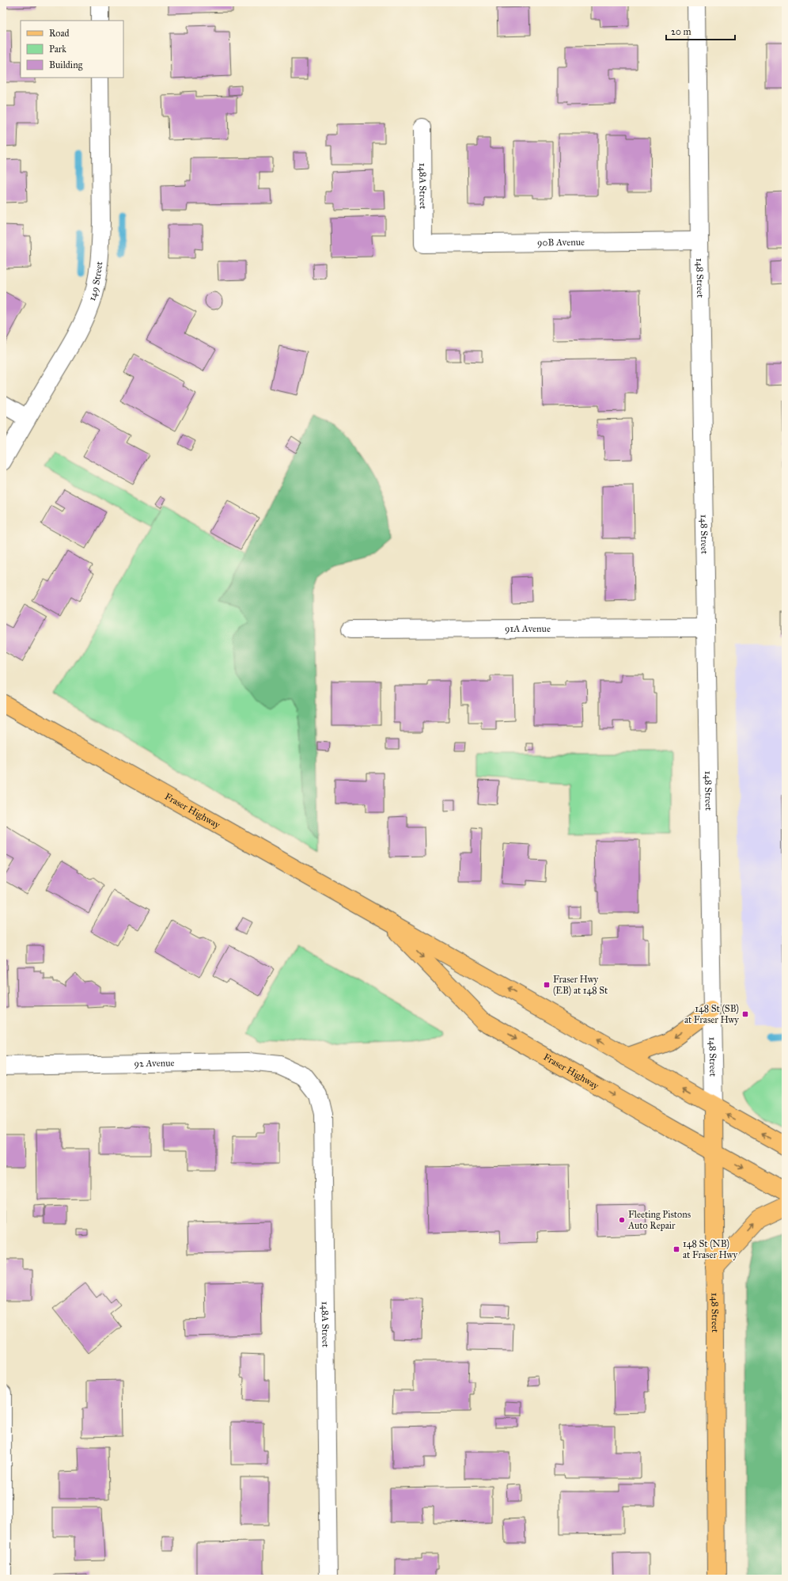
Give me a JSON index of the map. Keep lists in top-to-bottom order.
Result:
{
  "streets": {
    "main road": ["148 Street", "Fraser Highway"],
    "street": [
      "148A Street",
      "90B Avenue",
      "149 Street",
      "91A Avenue",
      "92 Avenue"
    ]
  },
  "crossings": [
    ["148A Street", "90B Avenue"],
    ["148A Street", "92 Avenue"],
    ["90B Avenue", "148 Street"],
    ["148 Street", "91A Avenue"],
    ["148 Street", "Fraser Highway"]
  ],
  "places": {
    "transit": ["Fraser Hwy (EB) at 148 St", "148 St (SB) at Fraser Hwy", "148 St (NB) at Fraser Hwy"],
    "other": ["Fleeting Pistons Auto Repair"]
  },
  "legend": ["Road", "Park", "Building"],
  "scale_bar": "20 m"
}
